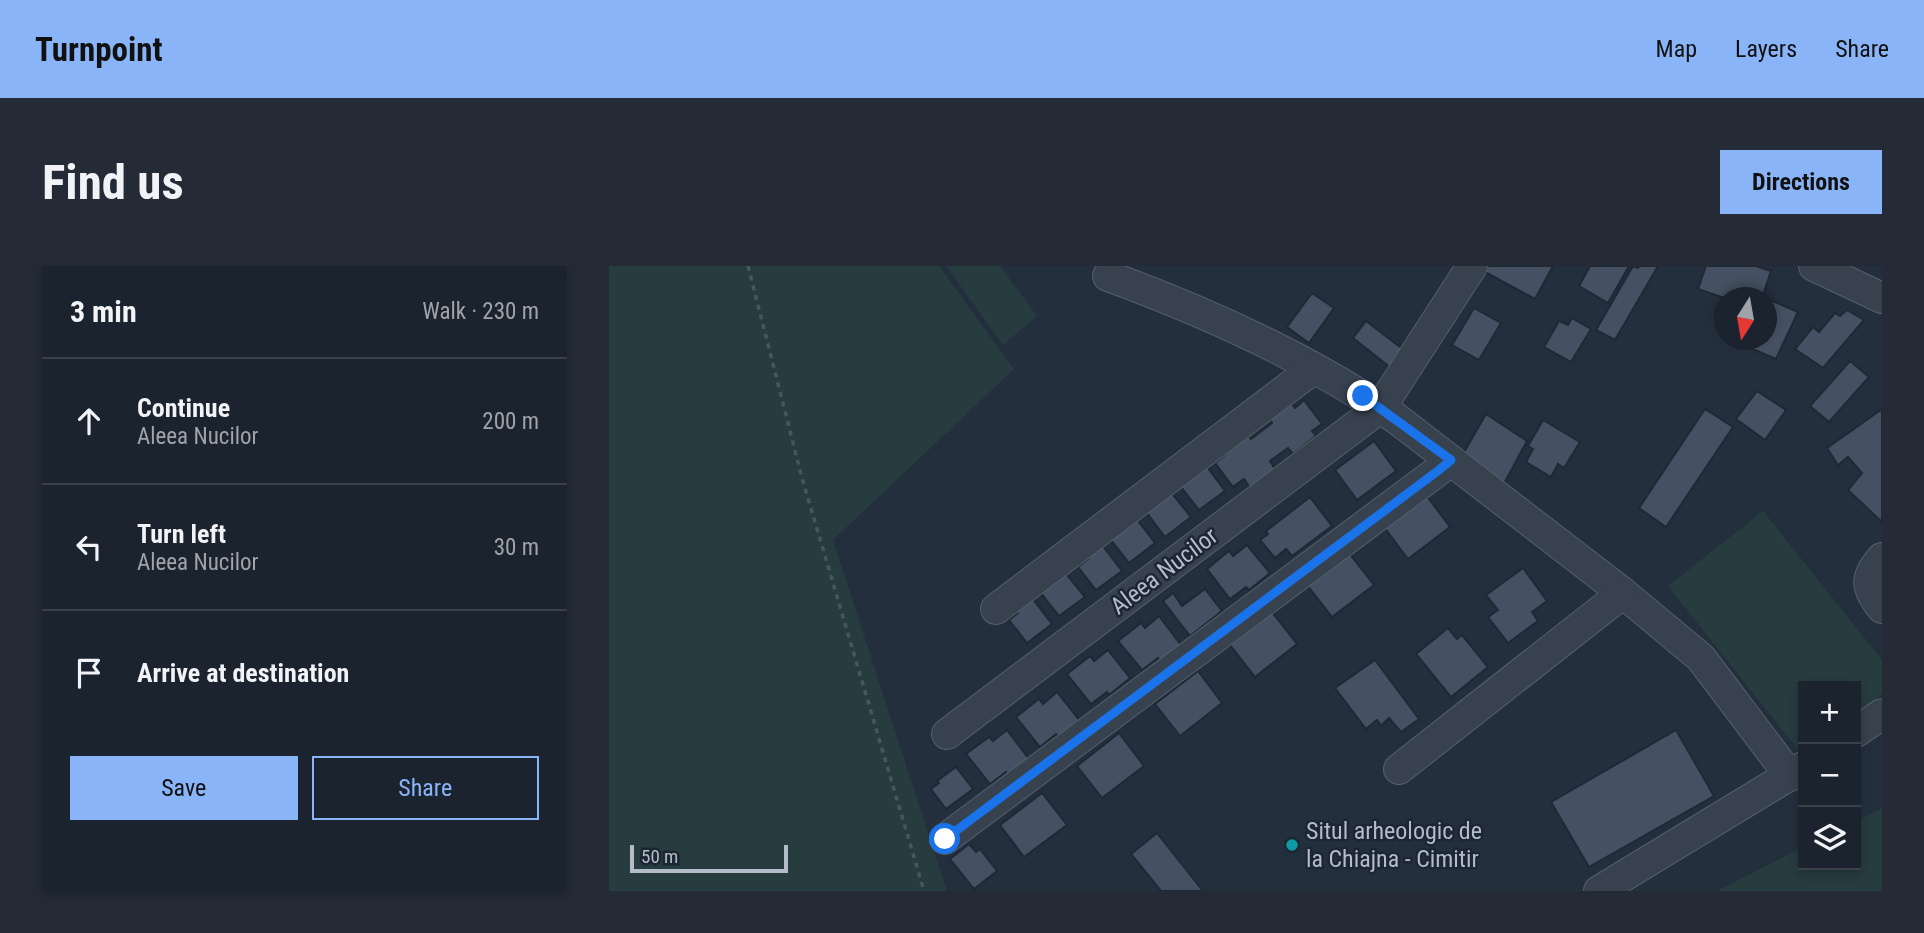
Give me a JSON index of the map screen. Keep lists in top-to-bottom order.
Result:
{
  "streets": {
    "street": ["Aleea Nucilor"]
  },
  "places": ["Situl arheologic de la Chiajna - Cimitir"],
  "scale_bar": "50 m",
  "north": "bottom",
  "page": {
    "header": "Turnpoint",
    "nav": ["Map", "Layers", "Share"],
    "buttons": [
      "Directions",
      ["Save", "Share"]
    ],
    "title": "Find us",
    "heading": ["3 min", "Walk · 230 m"],
    "list": [
      ["Continue", "Aleea Nucilor", "200 m"],
      ["Turn left", "Aleea Nucilor", "30 m"],
      "Arrive at destination"
    ],
    "map_buttons": ["+", "−"],
    "scale": "50 m"
  }
}
